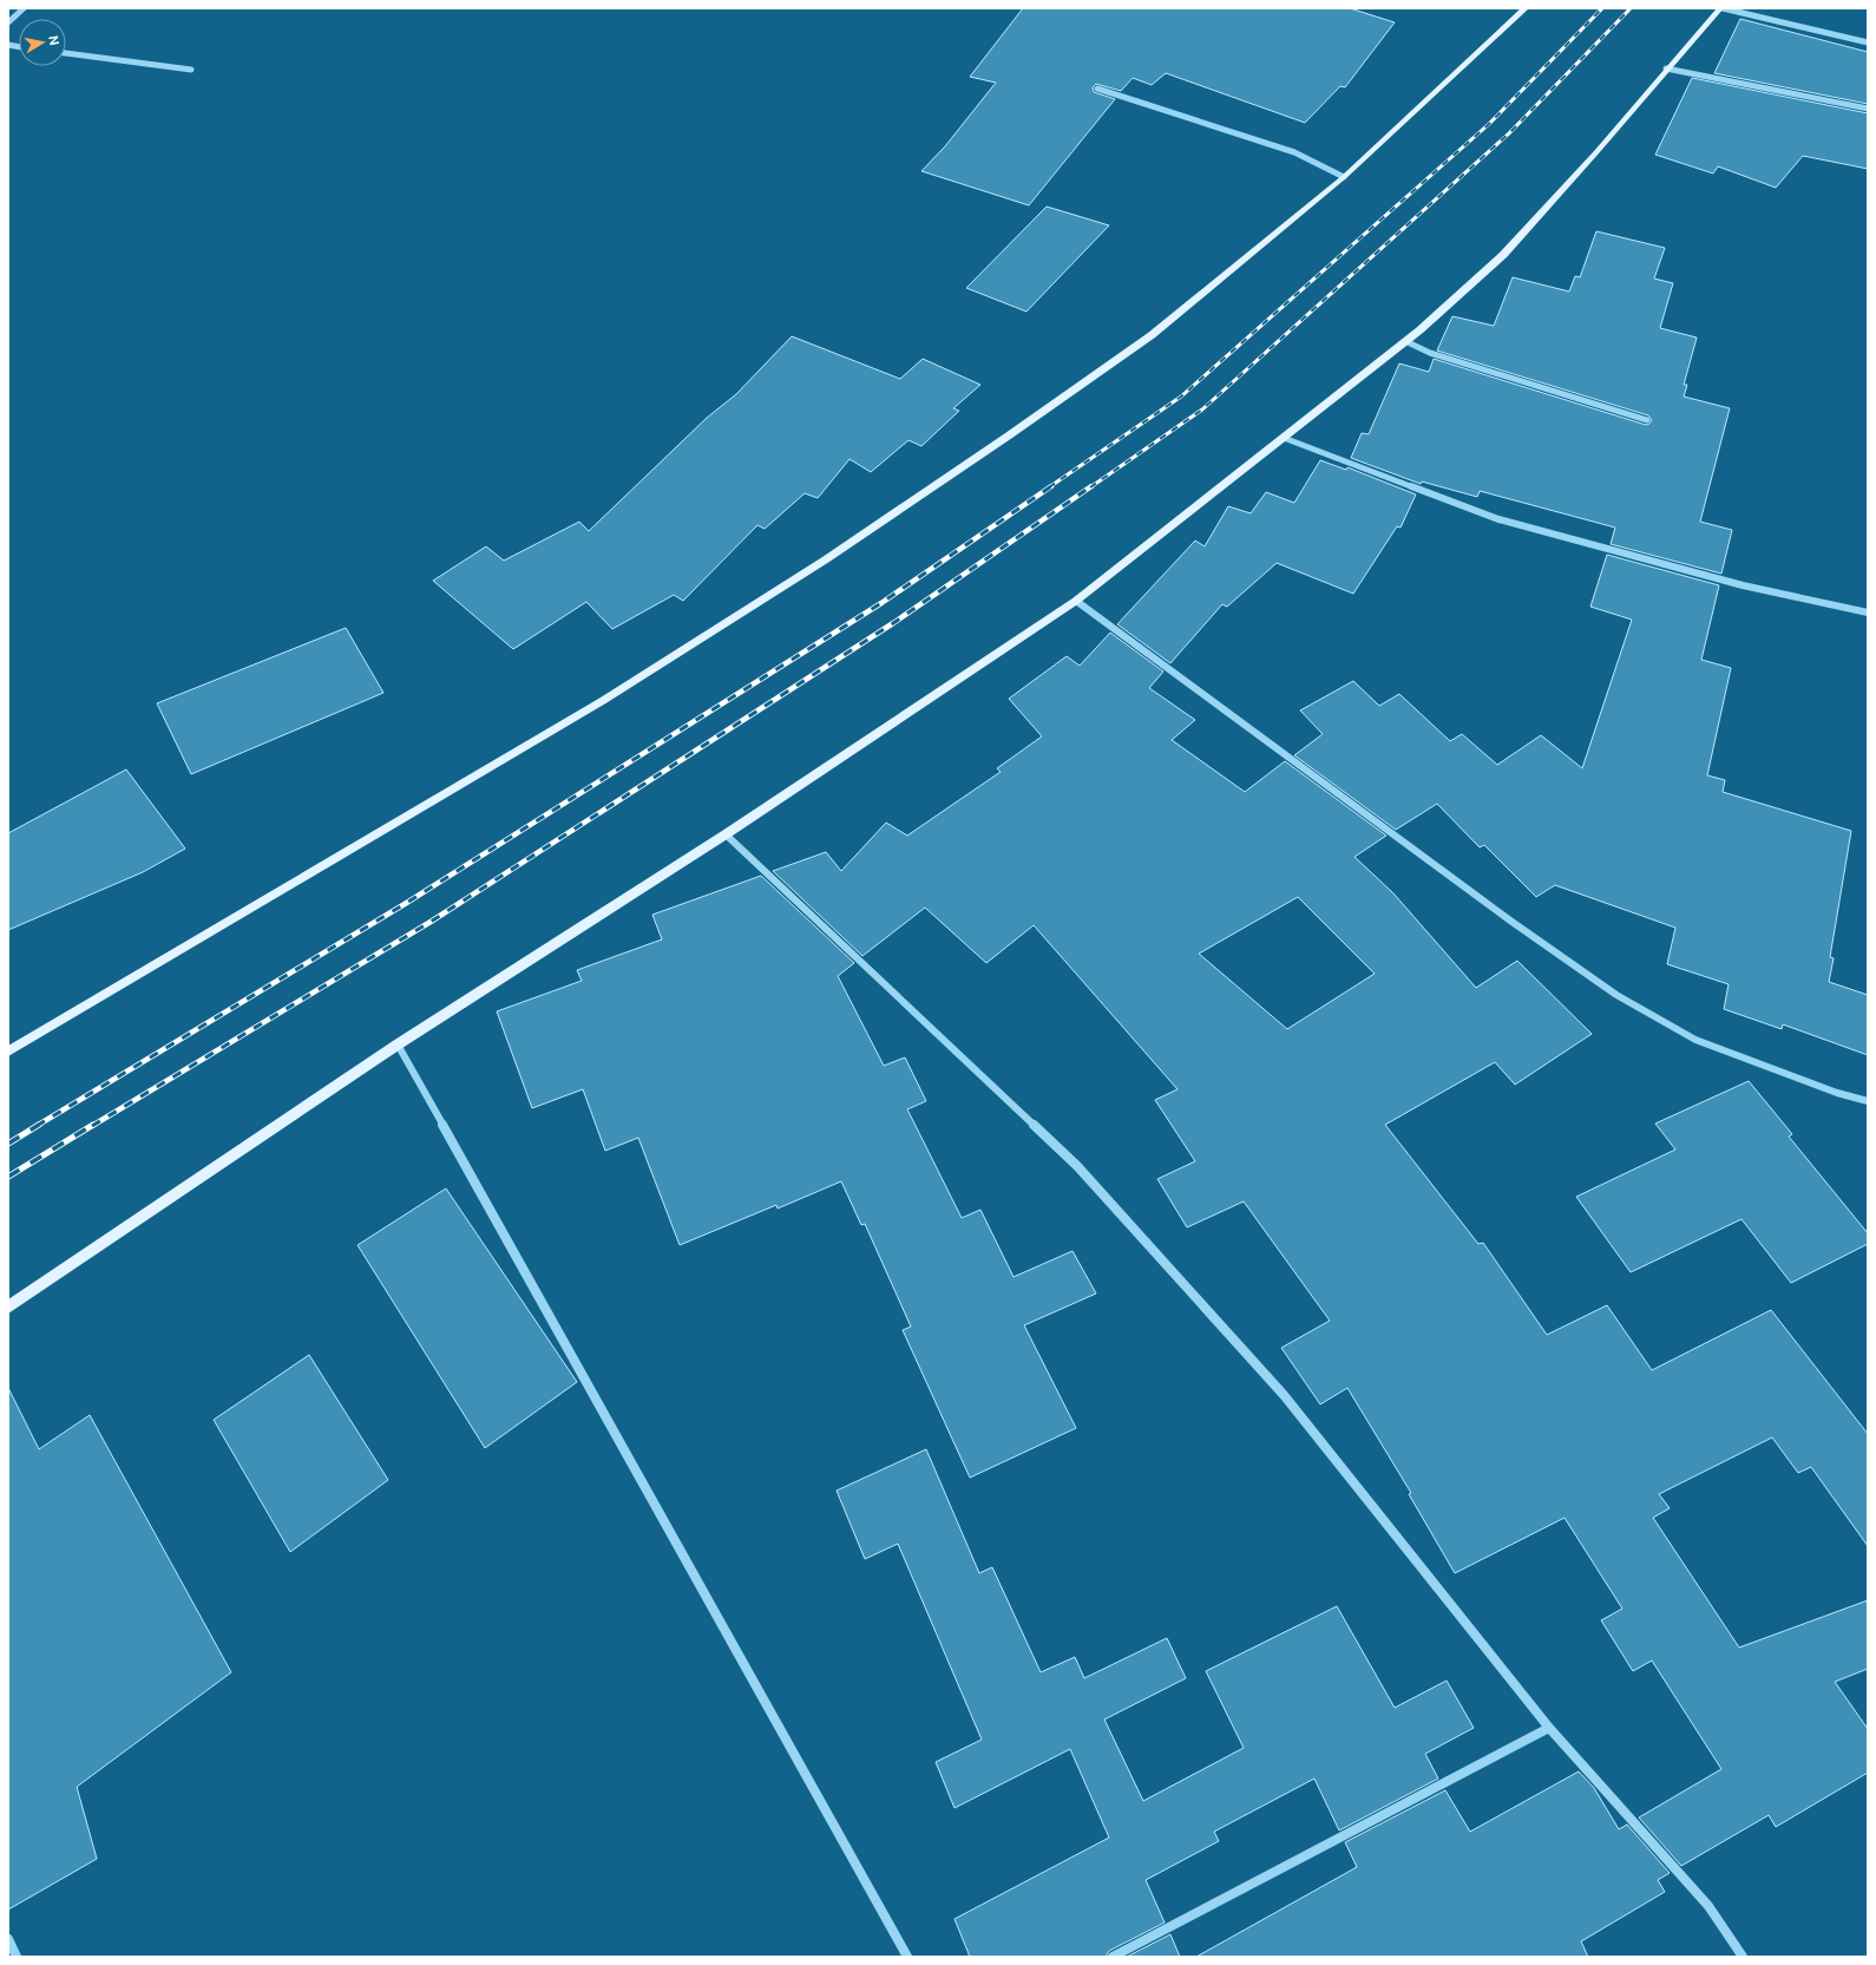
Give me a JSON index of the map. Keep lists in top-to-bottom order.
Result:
{
  "north": "right"
}
